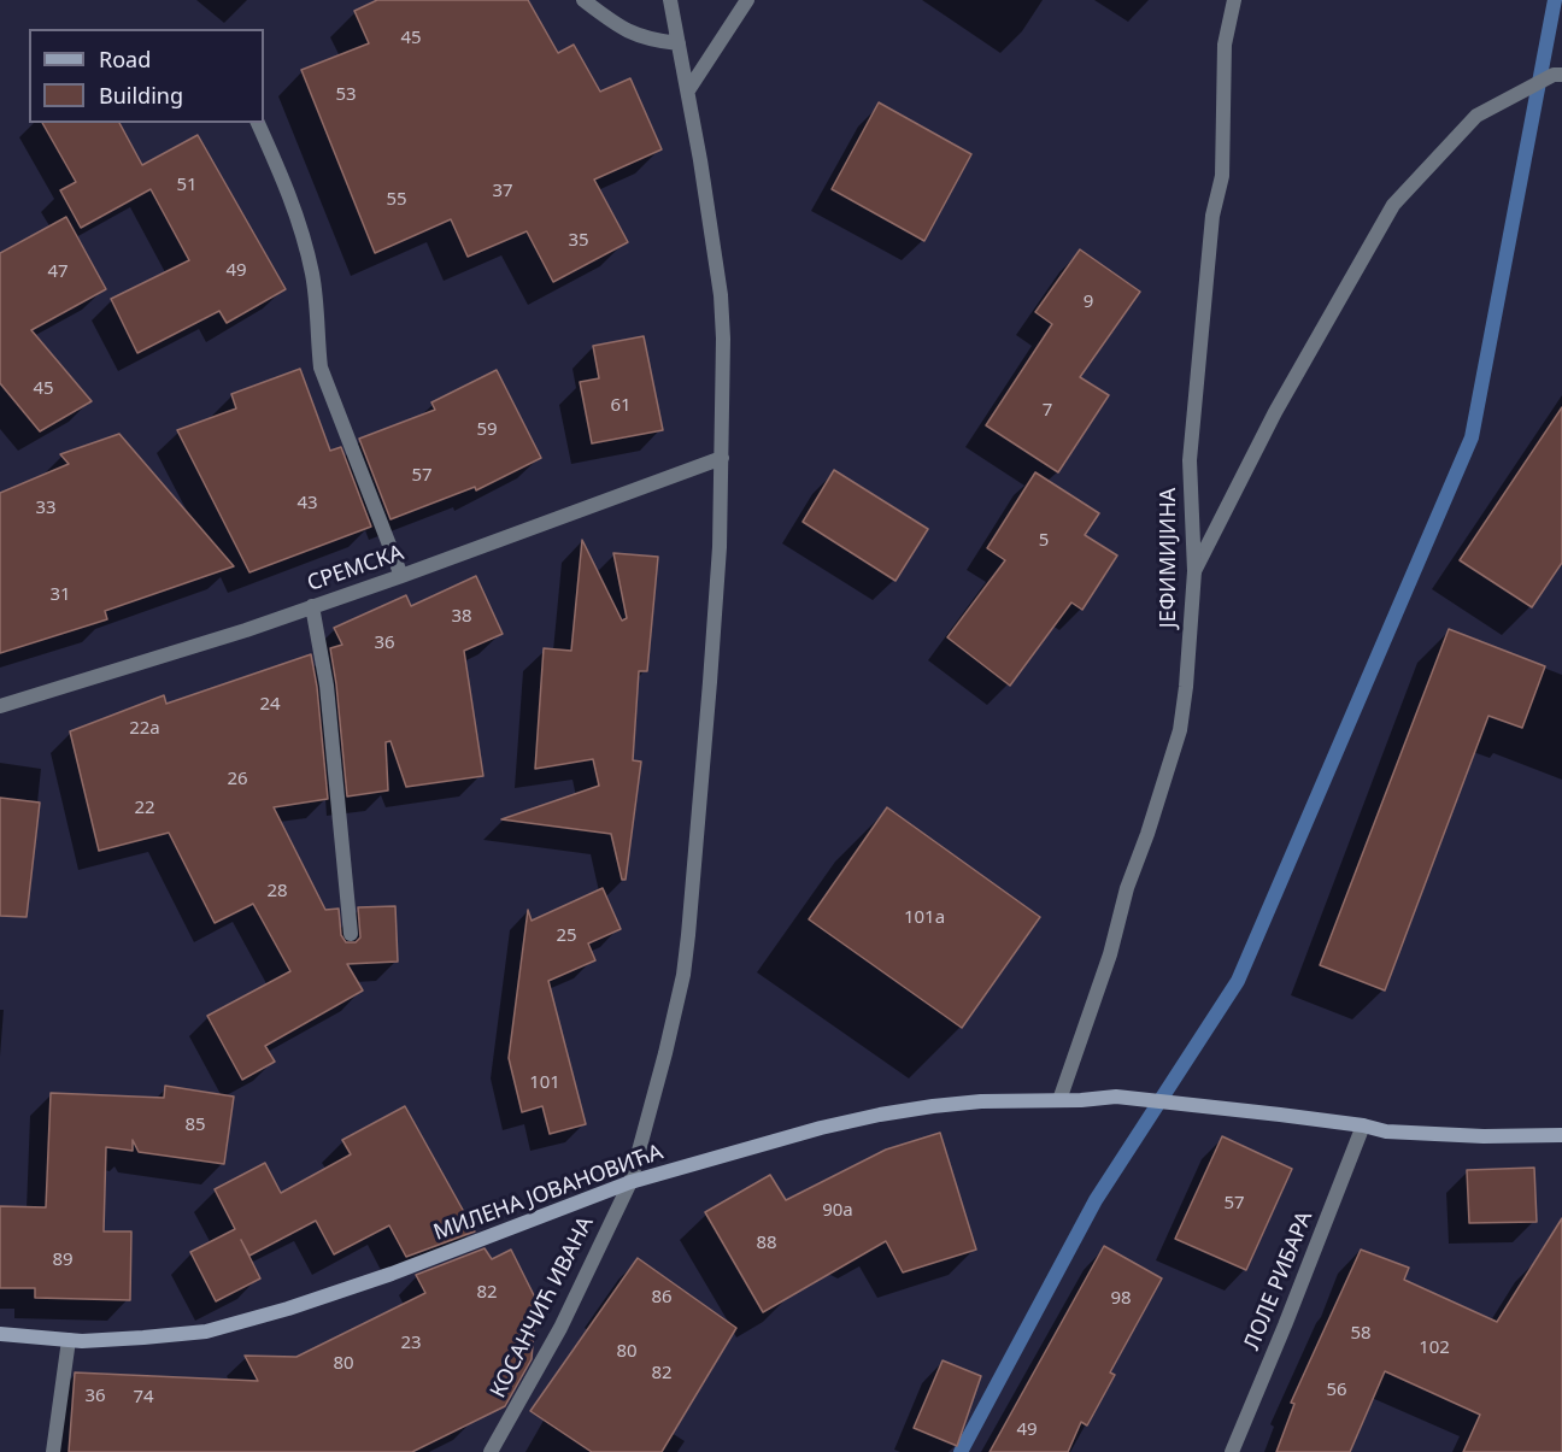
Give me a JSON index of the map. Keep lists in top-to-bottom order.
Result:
{
  "streets": {
    "main road": ["МИЛЕНА ЈОВАНОВИЋА"],
    "street": [
      "ЈЕФИМИЈИНА",
      "СРЕМСКА",
      "ЛОЛЕ РИБАРА",
      "КОСАНЧИЋ ИВАНА"
    ]
  },
  "crossings": [
    ["ЈЕФИМИЈИНА", "МИЛЕНА ЈОВАНОВИЋА"],
    ["СРЕМСКА", "КОСАНЧИЋ ИВАНА"],
    ["МИЛЕНА ЈОВАНОВИЋА", "ЛОЛЕ РИБАРА"],
    ["МИЛЕНА ЈОВАНОВИЋА", "КОСАНЧИЋ ИВАНА"]
  ],
  "house_numbers": [
    "45",
    "53",
    "51",
    "37",
    "55",
    "35",
    "49",
    "47",
    "9",
    "45",
    "61",
    "7",
    "59",
    "57",
    "43",
    "33",
    "5",
    "31",
    "38",
    "36",
    "24",
    "22a",
    "26",
    "22",
    "28",
    "101a",
    "25",
    "101",
    "85",
    "57",
    "90a",
    "88",
    "89",
    "82",
    "86",
    "98",
    "58",
    "23",
    "102",
    "80",
    "80",
    "82",
    "56",
    "36",
    "74",
    "49"
  ],
  "legend": ["Road", "Building"]
}
